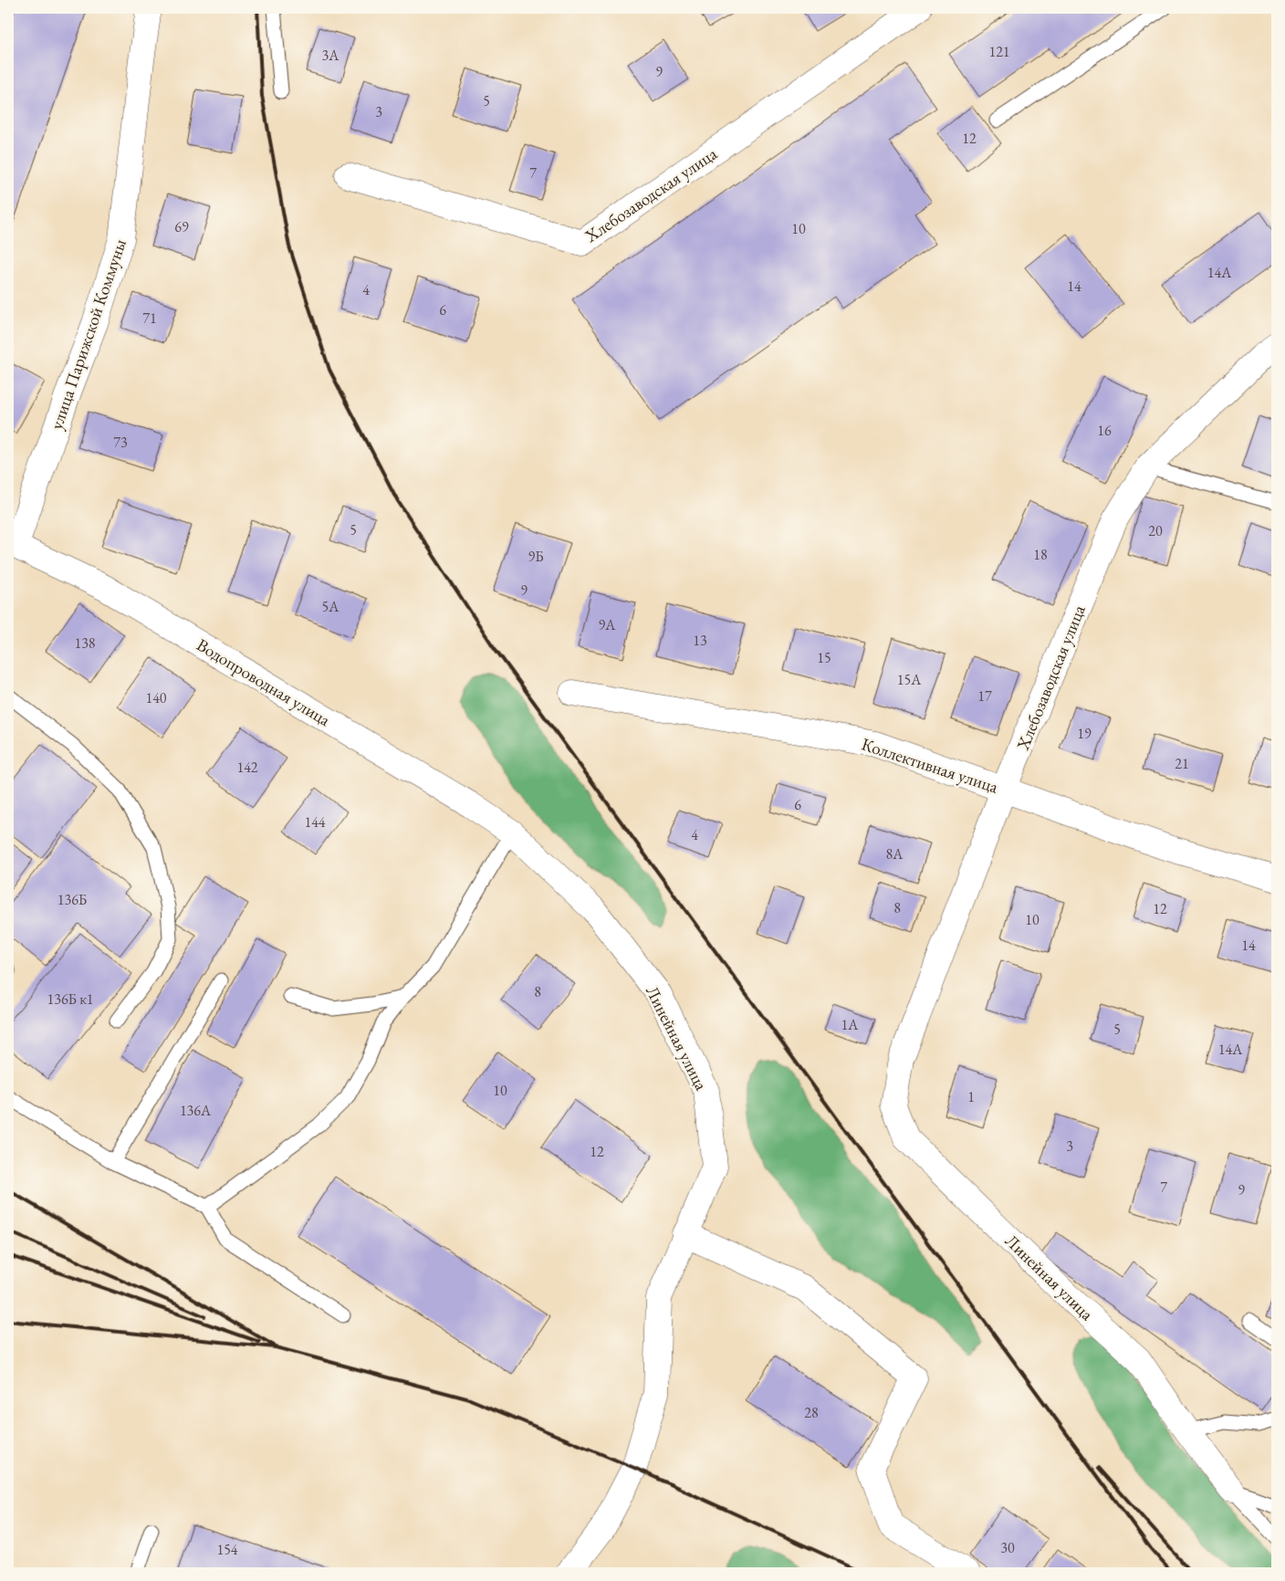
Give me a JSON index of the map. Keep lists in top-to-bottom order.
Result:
{
  "streets": {
    "street": [
      "Хлебозаводская улица",
      "улица Парижской Коммуны",
      "Водопроводная улица",
      "Коллективная улица",
      "Линейная улица"
    ]
  },
  "crossings": [
    ["Хлебозаводская улица", "Коллективная улица"],
    ["Хлебозаводская улица", "Линейная улица"],
    ["улица Парижской Коммуны", "Водопроводная улица"],
    ["Водопроводная улица", "Линейная улица"]
  ],
  "house_numbers": [
    "121",
    "3А",
    "9",
    "5",
    "3",
    "12",
    "7",
    "69",
    "10",
    "14А",
    "14",
    "4",
    "6",
    "71",
    "16",
    "73",
    "5",
    "20",
    "18",
    "9Б",
    "9",
    "5А",
    "9А",
    "13",
    "138",
    "15",
    "15А",
    "17",
    "140",
    "19",
    "21",
    "142",
    "6",
    "144",
    "4",
    "8А",
    "136Б",
    "8",
    "12",
    "10",
    "14",
    "8",
    "136Б к1",
    "1А",
    "5",
    "14А",
    "10",
    "1",
    "136А",
    "3",
    "12",
    "7",
    "9",
    "28",
    "30",
    "154"
  ]
}
